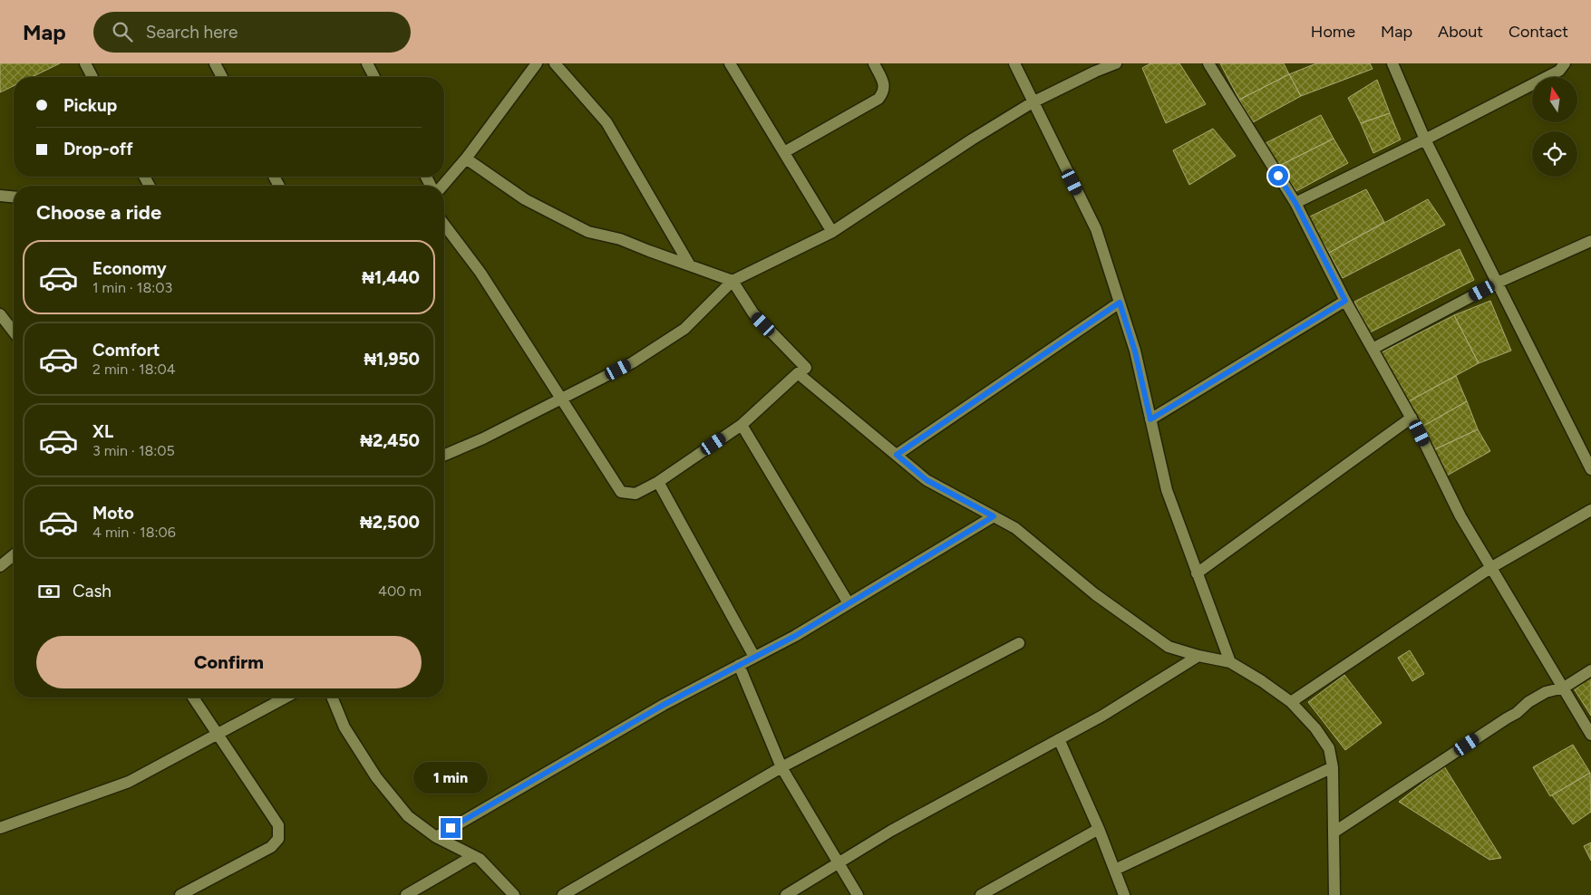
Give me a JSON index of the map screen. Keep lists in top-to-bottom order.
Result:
{
  "north": "top",
  "page": {
    "header": "Map",
    "search": "Search here",
    "nav": [
      "Home",
      "Map",
      "About",
      "Contact"
    ],
    "banner": ["Pickup", "Drop-off"],
    "heading": "Choose a ride",
    "list": [
      {
        "name": "Economy",
        "note": "1 min · 18:03",
        "value": "₦1,440"
      },
      {
        "name": "Comfort",
        "note": "2 min · 18:04",
        "value": "₦1,950"
      },
      {
        "name": "XL",
        "note": "3 min · 18:05",
        "value": "₦2,450"
      },
      {
        "name": "Moto",
        "note": "4 min · 18:06",
        "value": "₦2,500"
      }
    ],
    "pay": ["Cash", "400 m"],
    "buttons": "Confirm",
    "bubble": "1 min"
  }
}
